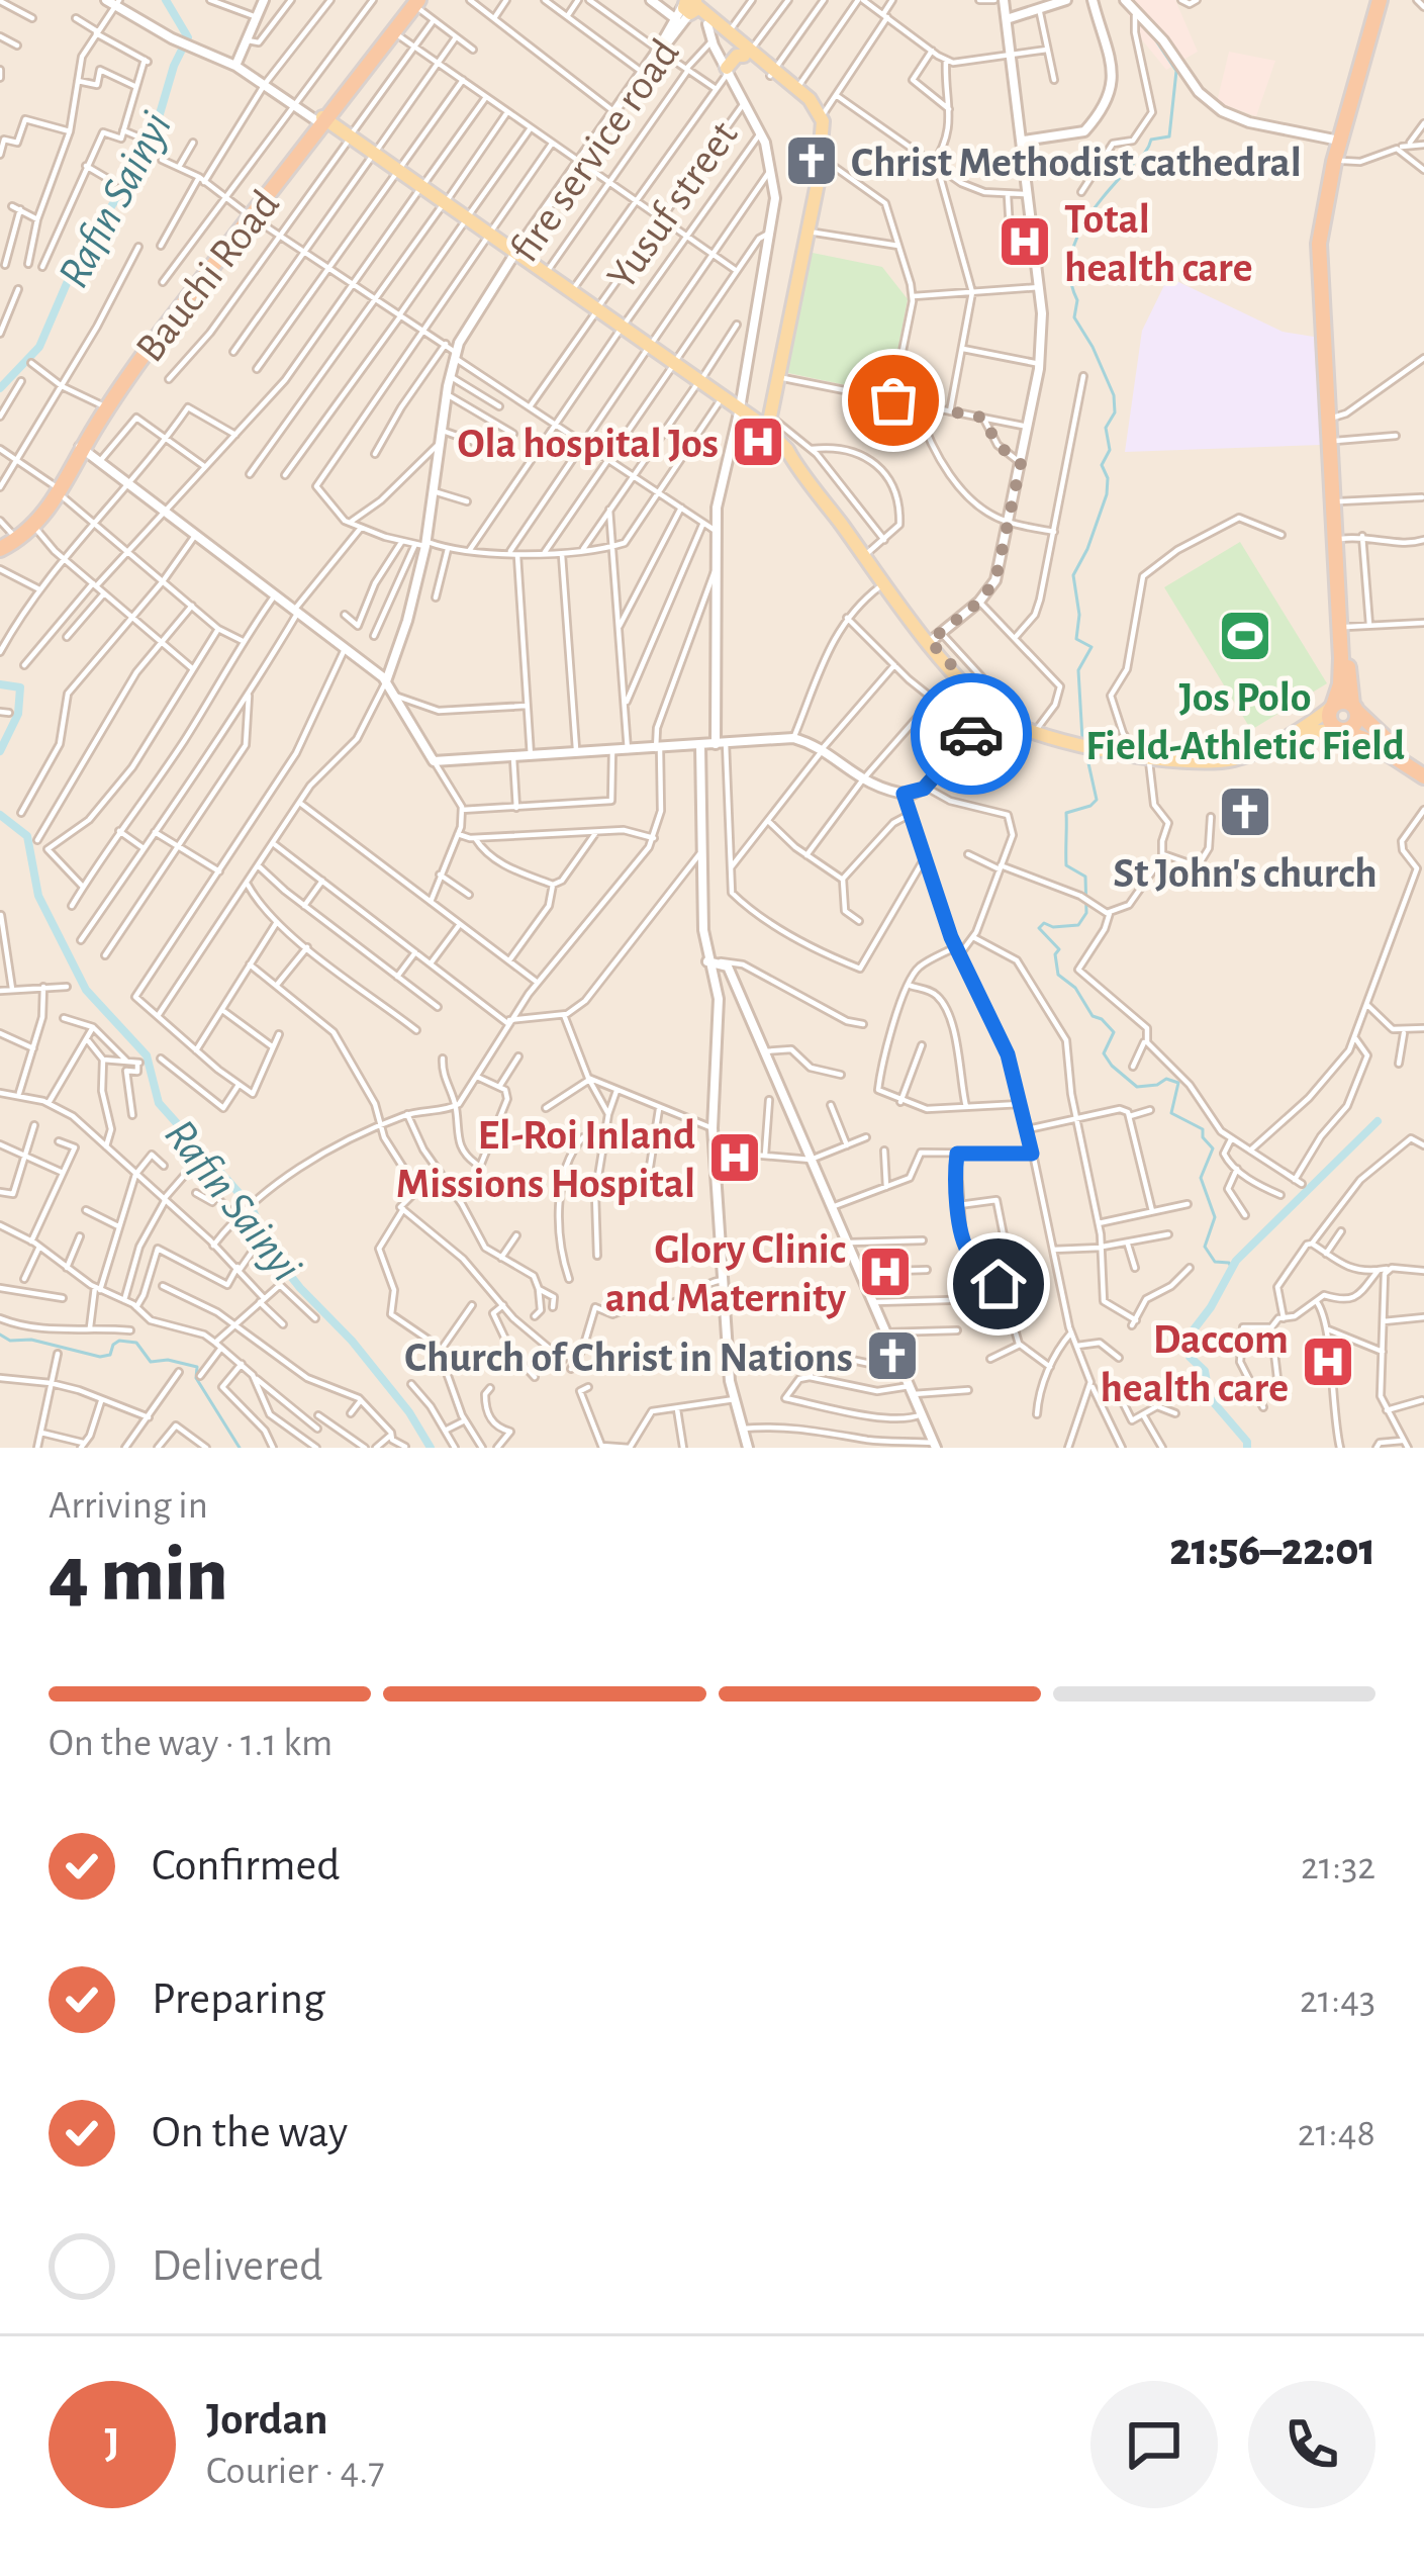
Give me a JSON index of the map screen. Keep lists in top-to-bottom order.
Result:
{
  "streets": {
    "highway": ["Bauchi Road"],
    "street": ["fire service road", "Yusuf street"]
  },
  "water": ["Rafin Sainyi"],
  "places": {
    "church": ["Christ Methodist cathedral", "St John's church", "Church of Christ in Nations"],
    "hospital": [
      "Total health care",
      "Ola hospital Jos",
      "El-Roi Inland Missions Hospital",
      "Glory Clinic and Maternity",
      "Daccom health care"
    ],
    "sports": ["Jos Polo Field-Athletic Field"]
  },
  "page": {
    "heading": ["4 min", "Arriving in", "21:56–22:01"],
    "panel": ["Jordan", "Courier · 4.7"],
    "bar": "On the way · 1.1 km",
    "list": [
      ["Confirmed", "21:32"],
      ["Preparing", "21:43"],
      ["On the way", "21:48"],
      "Delivered"
    ],
    "round": "J"
  }
}
